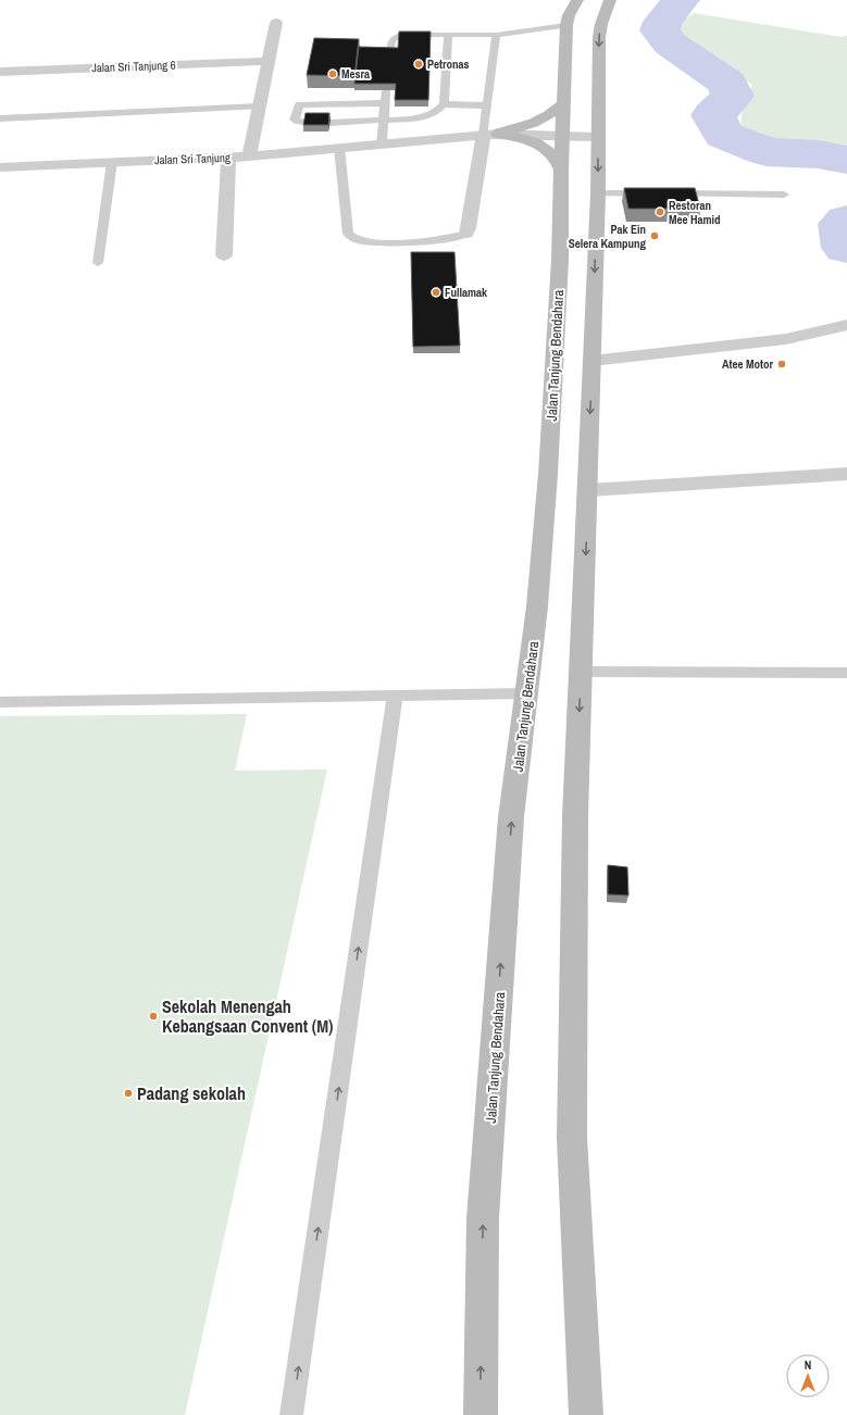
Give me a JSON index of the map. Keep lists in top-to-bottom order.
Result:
{
  "streets": {
    "main road": ["Jalan Tanjung Bendahara"],
    "street": ["Jalan Sri Tanjung 6", "Jalan Sri Tanjung"]
  },
  "crossings": [
    ["Jalan Sri Tanjung 6", "Jalan Sri Tanjung"]
  ],
  "places": [
    "Petronas",
    "Mesra",
    "Restoran Mee Hamid",
    "Pak Ein Selera Kampung",
    "Fullamak",
    "Atee Motor",
    "Sekolah Menengah Kebangsaan Convent (M)",
    "Padang sekolah"
  ],
  "north": "top"
}
